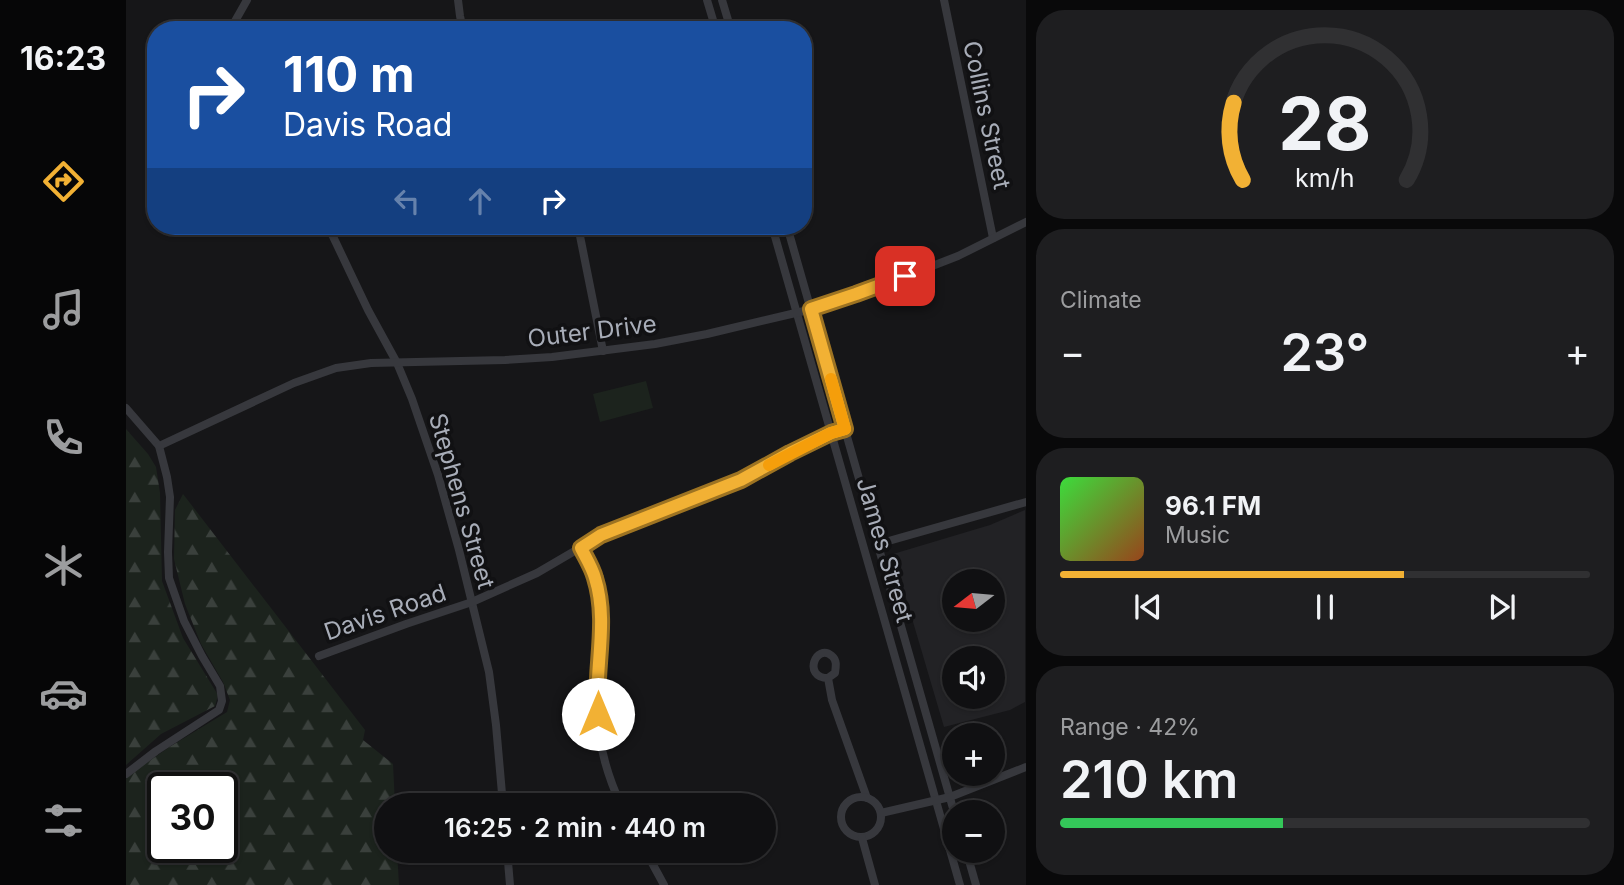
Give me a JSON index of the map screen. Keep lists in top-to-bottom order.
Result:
{
  "streets": {
    "street": [
      "Collins Street",
      "Outer Drive",
      "Stephens Street",
      "James Street",
      "Davis Road"
    ]
  },
  "crossings": [
    ["Collins Street", "Outer Drive"],
    ["Outer Drive", "Stephens Street"],
    ["Outer Drive", "James Street"],
    ["Stephens Street", "Davis Road"],
    ["James Street", "Davis Road"]
  ],
  "north": "left",
  "page": {
    "tabs": "16:23",
    "turn": ["110 m", "Davis Road"],
    "tile": [
      "Climate",
      ["Range · 42%", "210 km"]
    ],
    "heat": ["−", "23°", "+"],
    "song": ["96.1 FM", "Music"],
    "map_buttons": ["+", "−"],
    "limit": "30",
    "trip": "16:25 · 2 min · 440 m",
    "gauge": ["28", "km/h"]
  }
}
